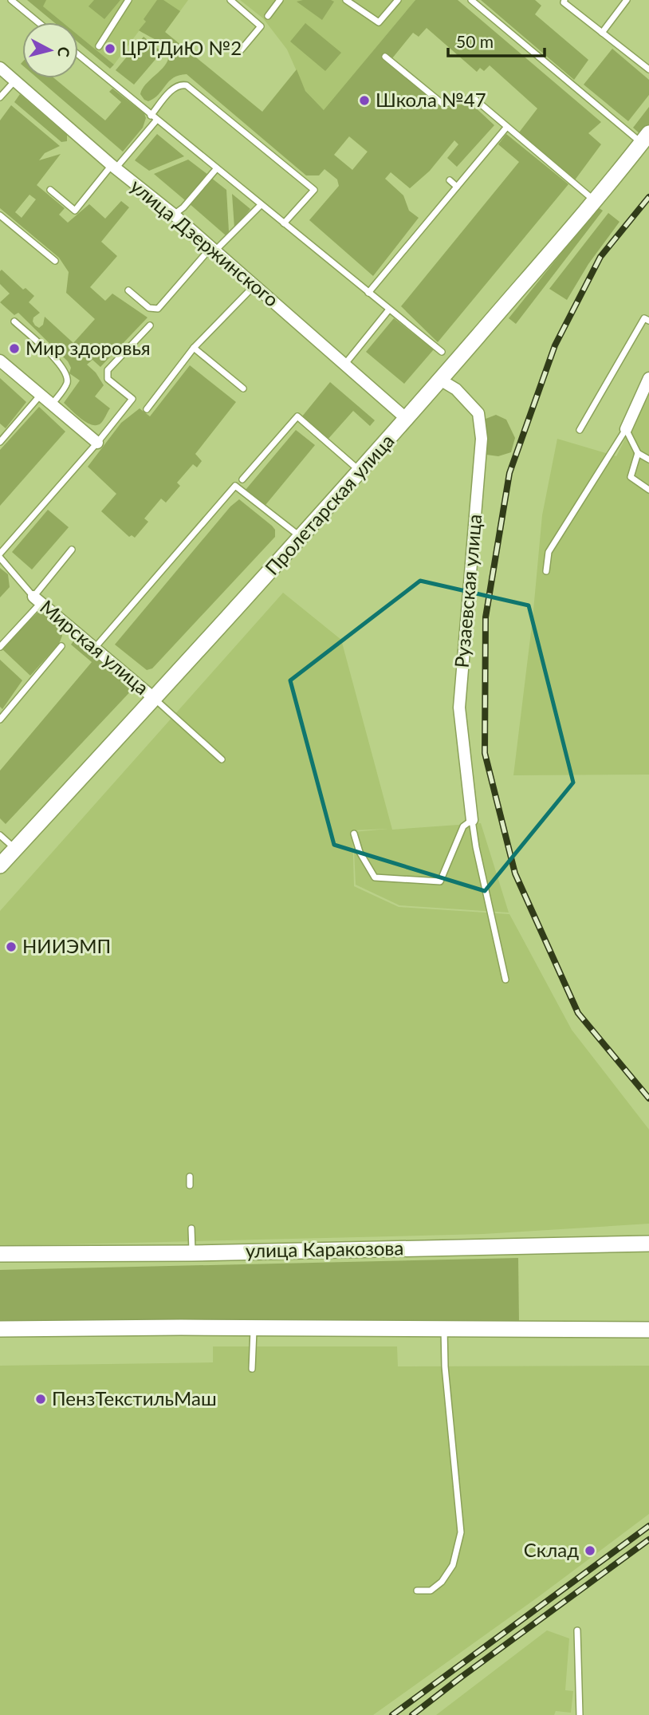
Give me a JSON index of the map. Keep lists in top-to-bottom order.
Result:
{
  "streets": {
    "main road": ["Пролетарская улица", "улица Каракозова"],
    "street": ["улица Дзержинского", "Рузаевская улица", "Мирская улица"]
  },
  "crossings": [
    ["улица Дзержинского", "Пролетарская улица"],
    ["Пролетарская улица", "Рузаевская улица"],
    ["Пролетарская улица", "Мирская улица"]
  ],
  "places": [
    "ЦРТДиЮ №2",
    "Школа №47",
    "Мир здоровья",
    "НИИЭМП",
    "ПензТекстильМаш",
    "Склад"
  ],
  "scale_bar": "50 m",
  "north": "right"
}
